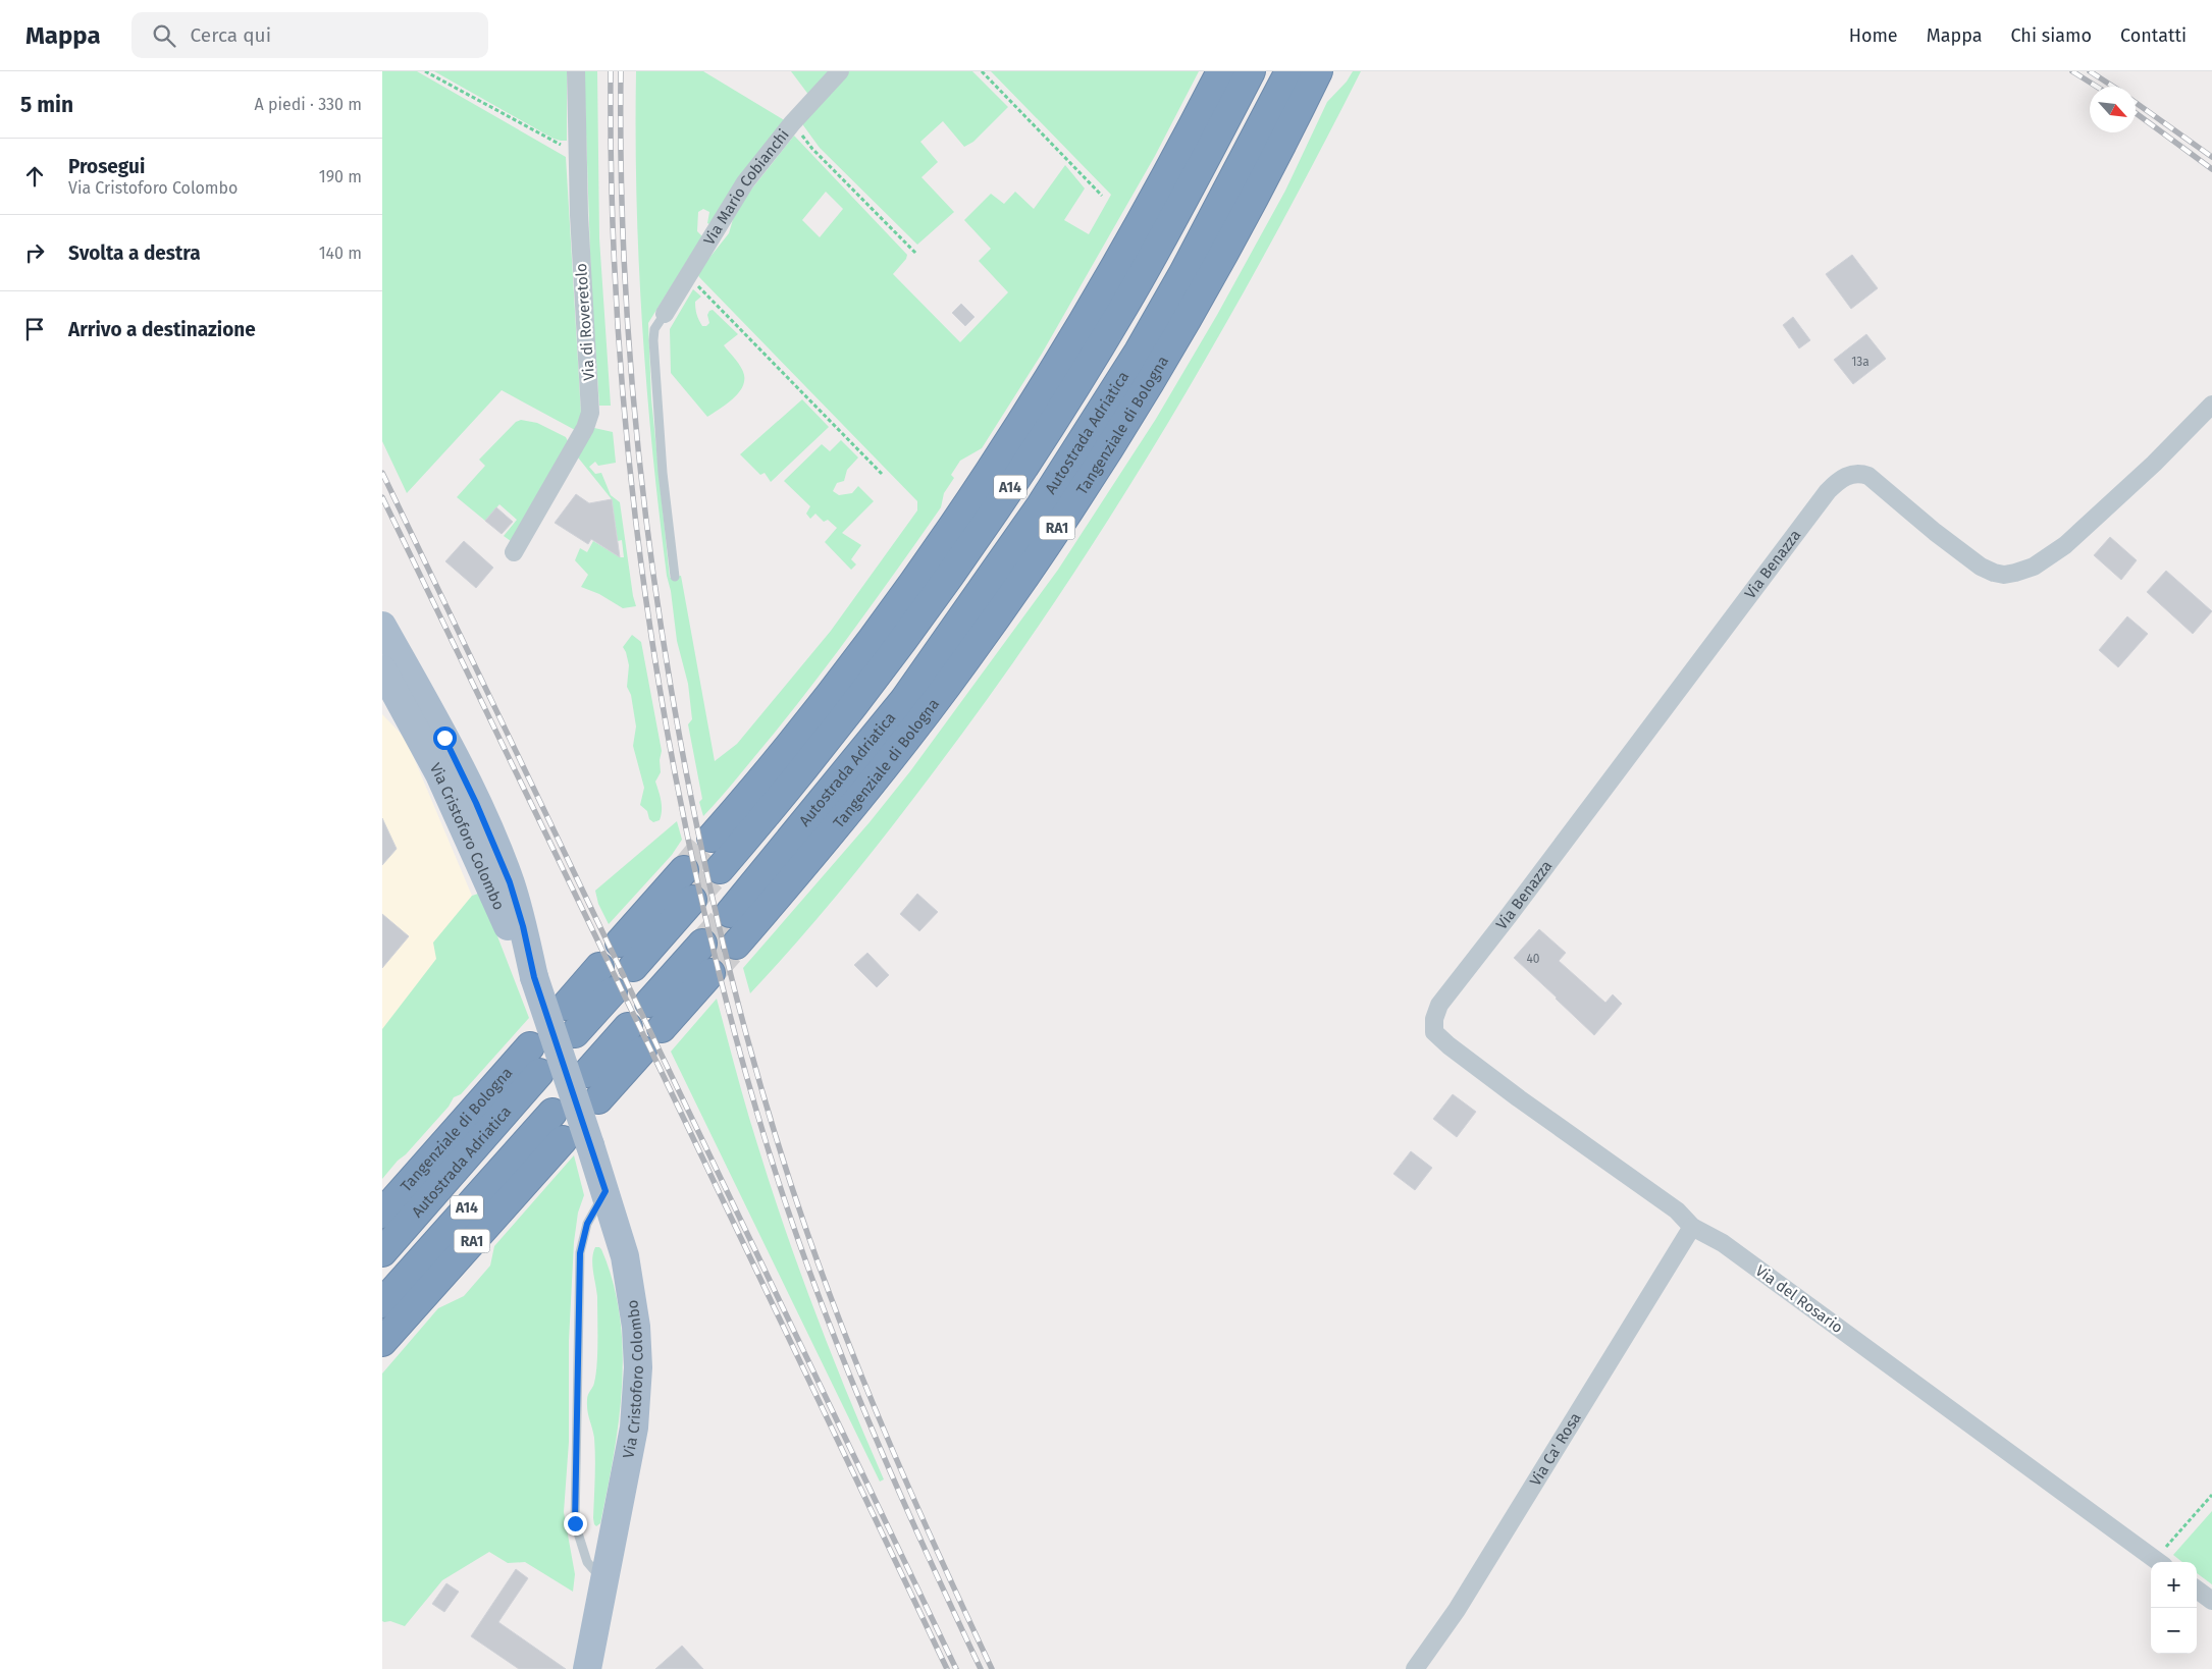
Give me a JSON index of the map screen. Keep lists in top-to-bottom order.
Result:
{
  "streets": {
    "highway": [
      "Tangenziale di Bologna",
      "Autostrada Adriatica",
      "A14",
      "RA1"
    ],
    "main road": ["Via Cristoforo Colombo"],
    "street": [
      "Via Mario Cobianchi",
      "Via di Roveretolo",
      "Via Benazza",
      "Via del Rosario",
      "Via Ca' Rosa"
    ]
  },
  "crossings": [
    ["Via Benazza", "Via del Rosario"],
    ["Via del Rosario", "Via Ca' Rosa"]
  ],
  "house_numbers": ["13a", "40"],
  "north": "bottom right",
  "page": {
    "header": "Mappa",
    "search": "Cerca qui",
    "nav": [
      "Home",
      "Mappa",
      "Chi siamo",
      "Contatti"
    ],
    "heading": ["5 min", "A piedi · 330 m"],
    "list": [
      ["Prosegui", "Via Cristoforo Colombo", "190 m"],
      ["Svolta a destra", "140 m"],
      "Arrivo a destinazione"
    ],
    "map_buttons": ["+", "−"]
  }
}
